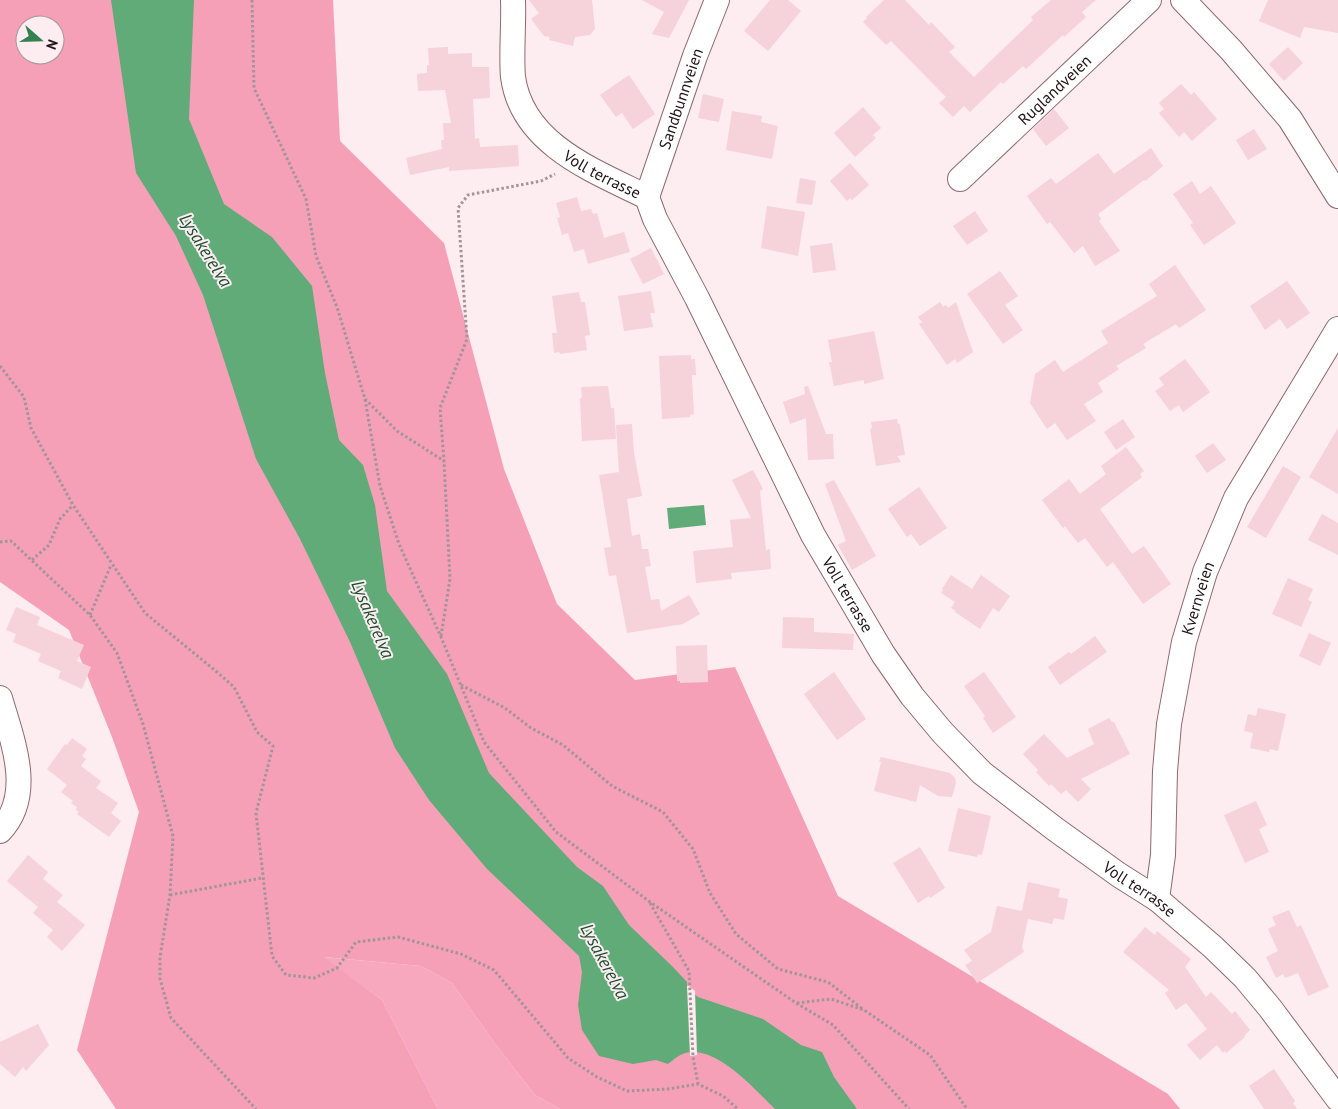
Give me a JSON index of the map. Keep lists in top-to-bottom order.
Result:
{
  "streets": {
    "street": [
      "Ruglandveien",
      "Sandbunnveien",
      "Voll terrasse",
      "Kvernveien"
    ]
  },
  "crossings": [
    ["Sandbunnveien", "Voll terrasse"],
    ["Voll terrasse", "Kvernveien"]
  ],
  "water": ["Lysakerelva"],
  "north": "right"
}
